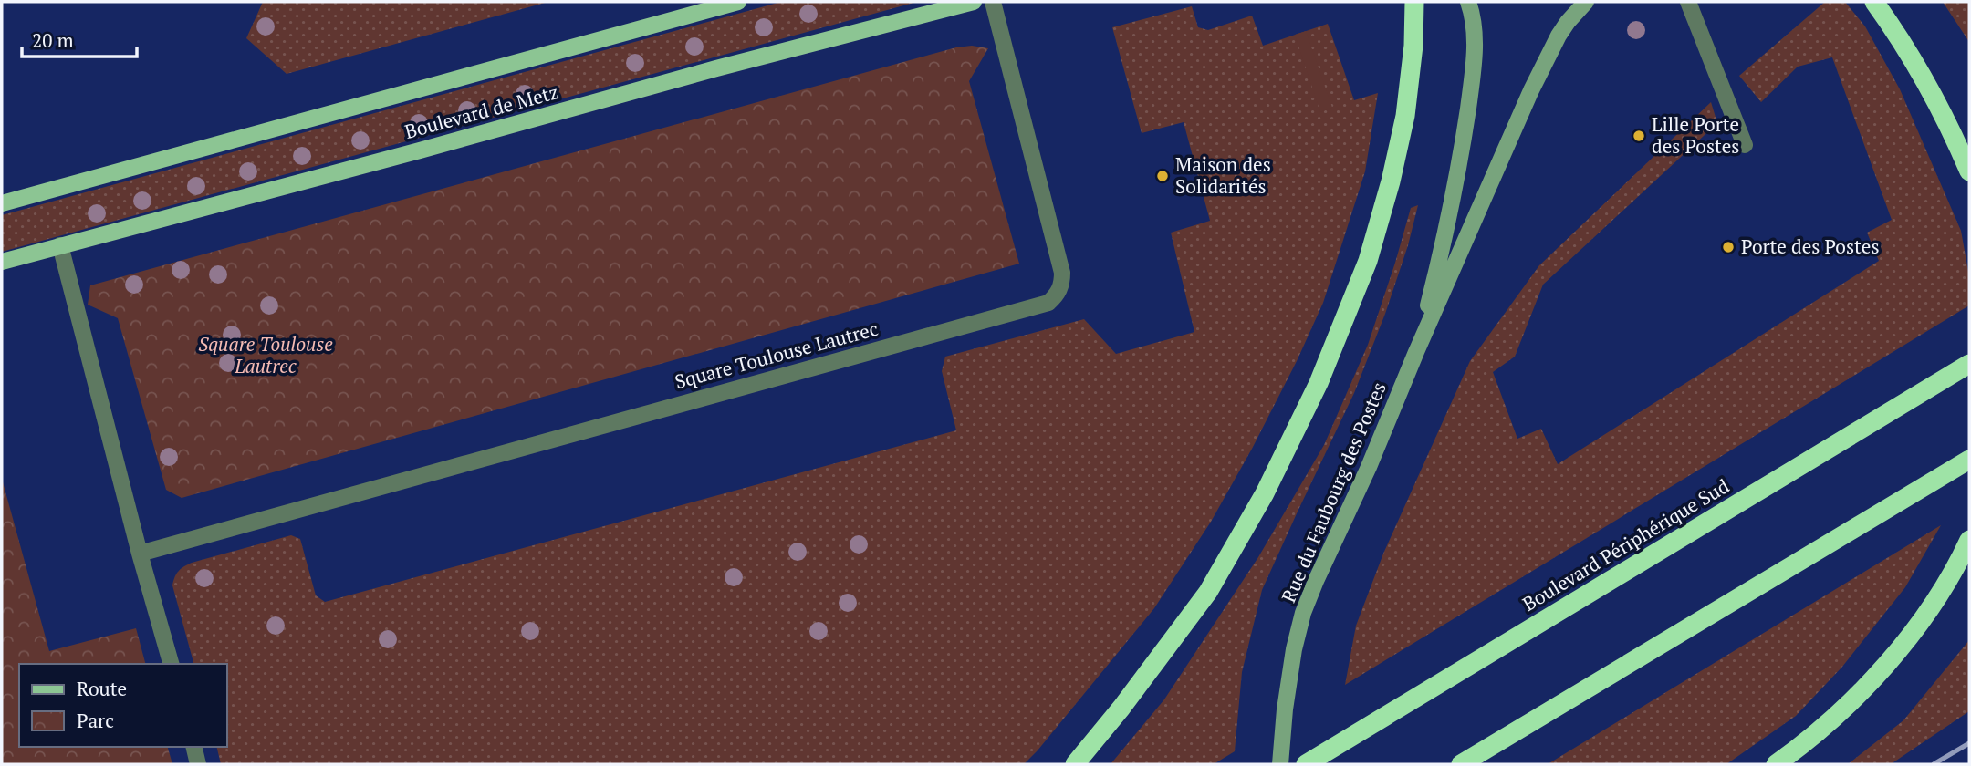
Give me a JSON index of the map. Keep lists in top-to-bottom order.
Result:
{
  "streets": {
    "highway": ["Boulevard Périphérique Sud"],
    "main road": ["Boulevard de Metz", "Rue du Faubourg des Postes"],
    "street": ["Square Toulouse Lautrec"]
  },
  "parks": ["Square Toulouse Lautrec"],
  "places": ["Lille Porte des Postes", "Maison des Solidarités", "Porte des Postes"],
  "legend": ["Route", "Parc"],
  "scale_bar": "20 m"
}
